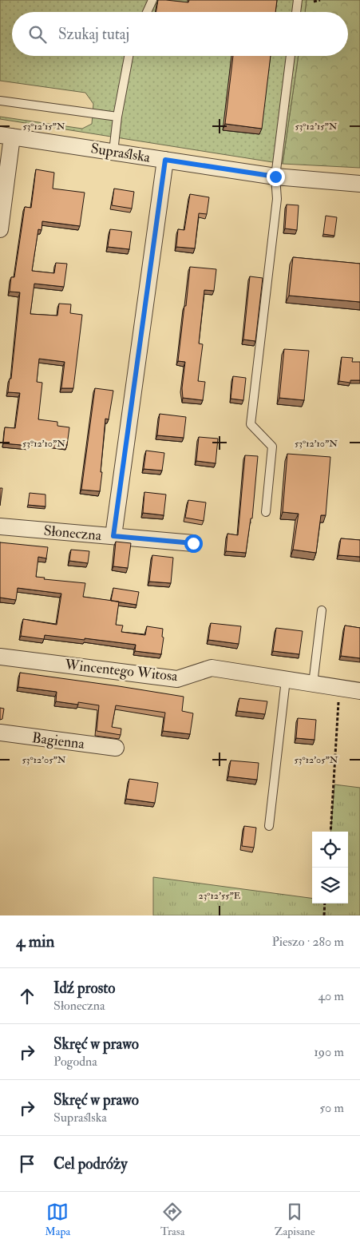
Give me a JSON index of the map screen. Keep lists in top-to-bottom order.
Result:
{
  "streets": {
    "street": [
      "Supraślska",
      "Słoneczna",
      "Wincentego Witosa",
      "Bagienna"
    ]
  },
  "page": {
    "search": "Szukaj tutaj",
    "heading": ["4 min", "Pieszo · 280 m"],
    "list": [
      ["Idź prosto", "Słoneczna", "40 m"],
      ["Skręć w prawo", "Pogodna", "190 m"],
      ["Skręć w prawo", "Supraślska", "50 m"],
      "Cel podróży"
    ],
    "nav": ["Mapa", "Trasa", "Zapisane"]
  },
  "coordinates": [
    "53°12'15\"N",
    "53°12'10\"N",
    "53°12'05\"N",
    "23°12'55\"E"
  ]
}
